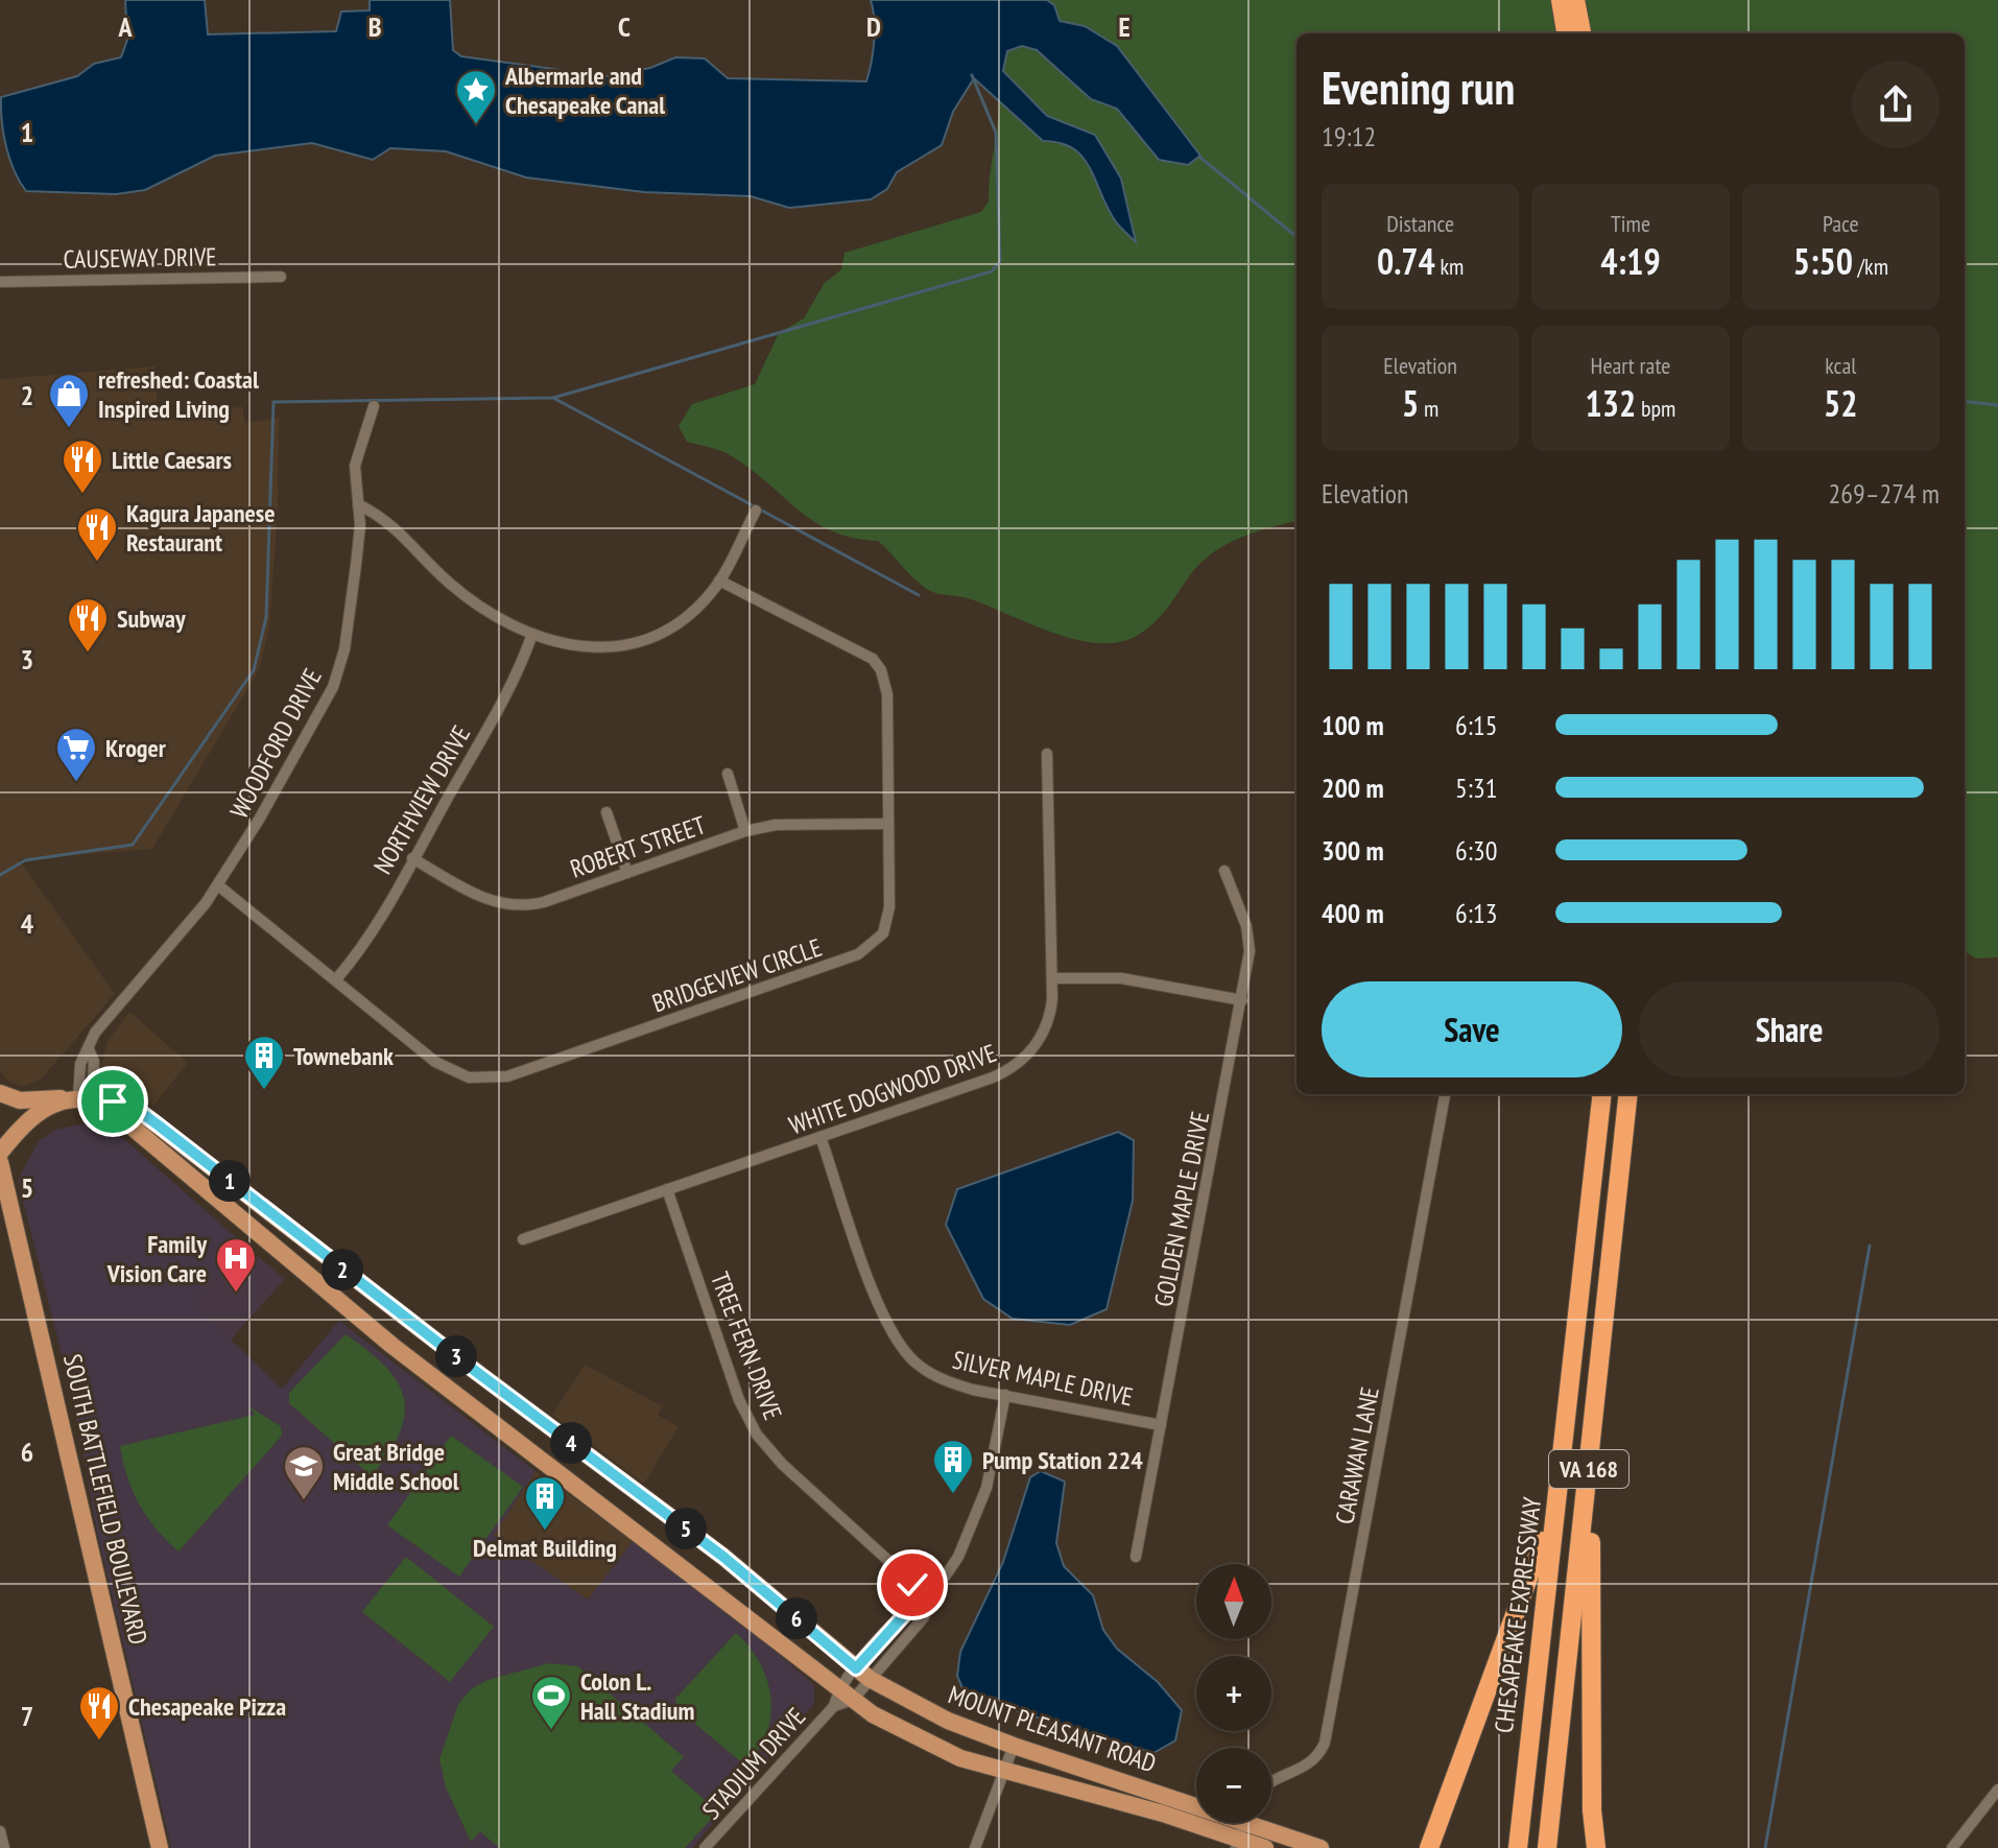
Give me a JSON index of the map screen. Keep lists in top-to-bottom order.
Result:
{
  "streets": {
    "highway": ["VA 168", "CHESAPEAKE EXPRESSWAY"],
    "main road": ["SOUTH BATTLEFIELD BOULEVARD", "MOUNT PLEASANT ROAD"],
    "street": [
      "CAUSEWAY DRIVE",
      "WOODFORD DRIVE",
      "NORTHVIEW DRIVE",
      "ROBERT STREET",
      "BRIDGEVIEW CIRCLE",
      "WHITE DOGWOOD DRIVE",
      "GOLDEN MAPLE DRIVE",
      "TREE FERN DRIVE",
      "SILVER MAPLE DRIVE",
      "CARAWAN LANE",
      "STADIUM DRIVE"
    ]
  },
  "crossings": [
    ["WOODFORD DRIVE", "BRIDGEVIEW CIRCLE"],
    ["WOODFORD DRIVE", "MOUNT PLEASANT ROAD"],
    ["NORTHVIEW DRIVE", "ROBERT STREET"],
    ["NORTHVIEW DRIVE", "BRIDGEVIEW CIRCLE"],
    ["ROBERT STREET", "BRIDGEVIEW CIRCLE"],
    ["WHITE DOGWOOD DRIVE", "TREE FERN DRIVE"],
    ["WHITE DOGWOOD DRIVE", "SILVER MAPLE DRIVE"],
    ["GOLDEN MAPLE DRIVE", "SILVER MAPLE DRIVE"],
    ["TREE FERN DRIVE", "STADIUM DRIVE"],
    ["SILVER MAPLE DRIVE", "STADIUM DRIVE"],
    ["MOUNT PLEASANT ROAD", "STADIUM DRIVE"]
  ],
  "places": {
    "place": ["Albermarle and Chesapeake Canal"],
    "shop": ["refreshed: Coastal Inspired Living"],
    "restaurant": [
      "Little Caesars",
      "Kagura Japanese Restaurant",
      "Subway",
      "Chesapeake Pizza"
    ],
    "supermarket": ["Kroger"],
    "building": ["Townebank", "Pump Station 224", "Delmat Building"],
    "hospital": ["Family Vision Care"],
    "school or university": ["Great Bridge Middle School"],
    "sports": ["Colon L. Hall Stadium"]
  },
  "north": "top",
  "page": {
    "heading": ["Evening run", "19:12"],
    "stats": [
      ["Distance", "0.74 km"],
      ["Time", "4:19"],
      ["Pace", "5:50 /km"],
      ["Elevation", "5 m"],
      ["Heart rate", "132 bpm"],
      ["kcal", "52"]
    ],
    "chart": ["Elevation", "269–274 m"],
    "list": [
      {
        "name": "100 m",
        "note": "6:15"
      },
      {
        "name": "200 m",
        "note": "5:31"
      },
      {
        "name": "300 m",
        "note": "6:30"
      },
      {
        "name": "400 m",
        "note": "6:13"
      }
    ],
    "buttons": ["Save", "Share"],
    "pins": [
      "1",
      "2",
      "3",
      "4",
      "5",
      "6"
    ],
    "map_buttons": ["+", "−"]
  },
  "grid": {
    "columns": [
      "A",
      "B",
      "C",
      "D",
      "E"
    ],
    "rows": [
      "1",
      "2",
      "3",
      "4",
      "5",
      "6",
      "7"
    ]
  }
}
